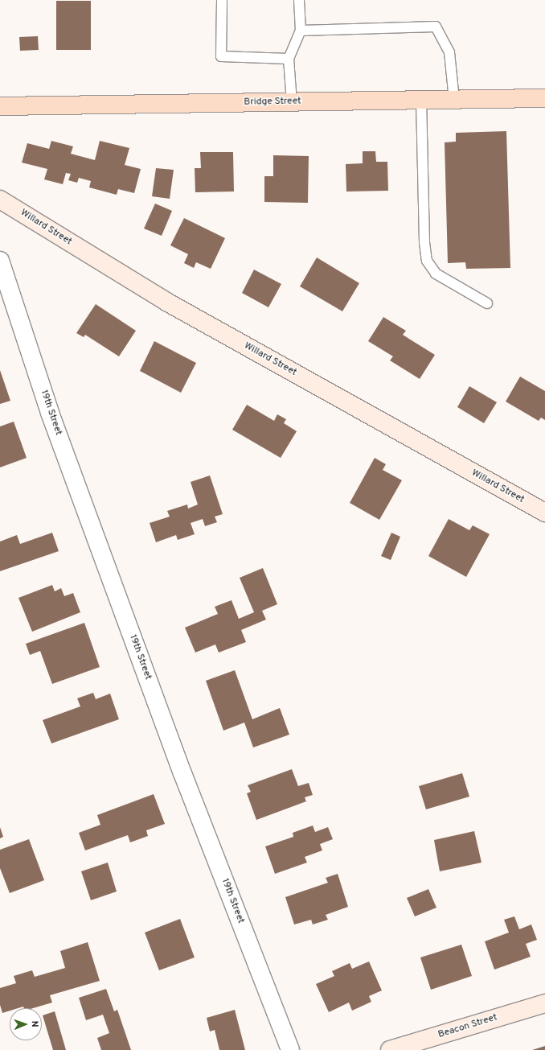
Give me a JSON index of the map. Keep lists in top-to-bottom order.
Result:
{
  "streets": {
    "main road": ["Bridge Street", "Willard Street", "Beacon Street"],
    "street": ["19th Street"]
  },
  "north": "right"
}
